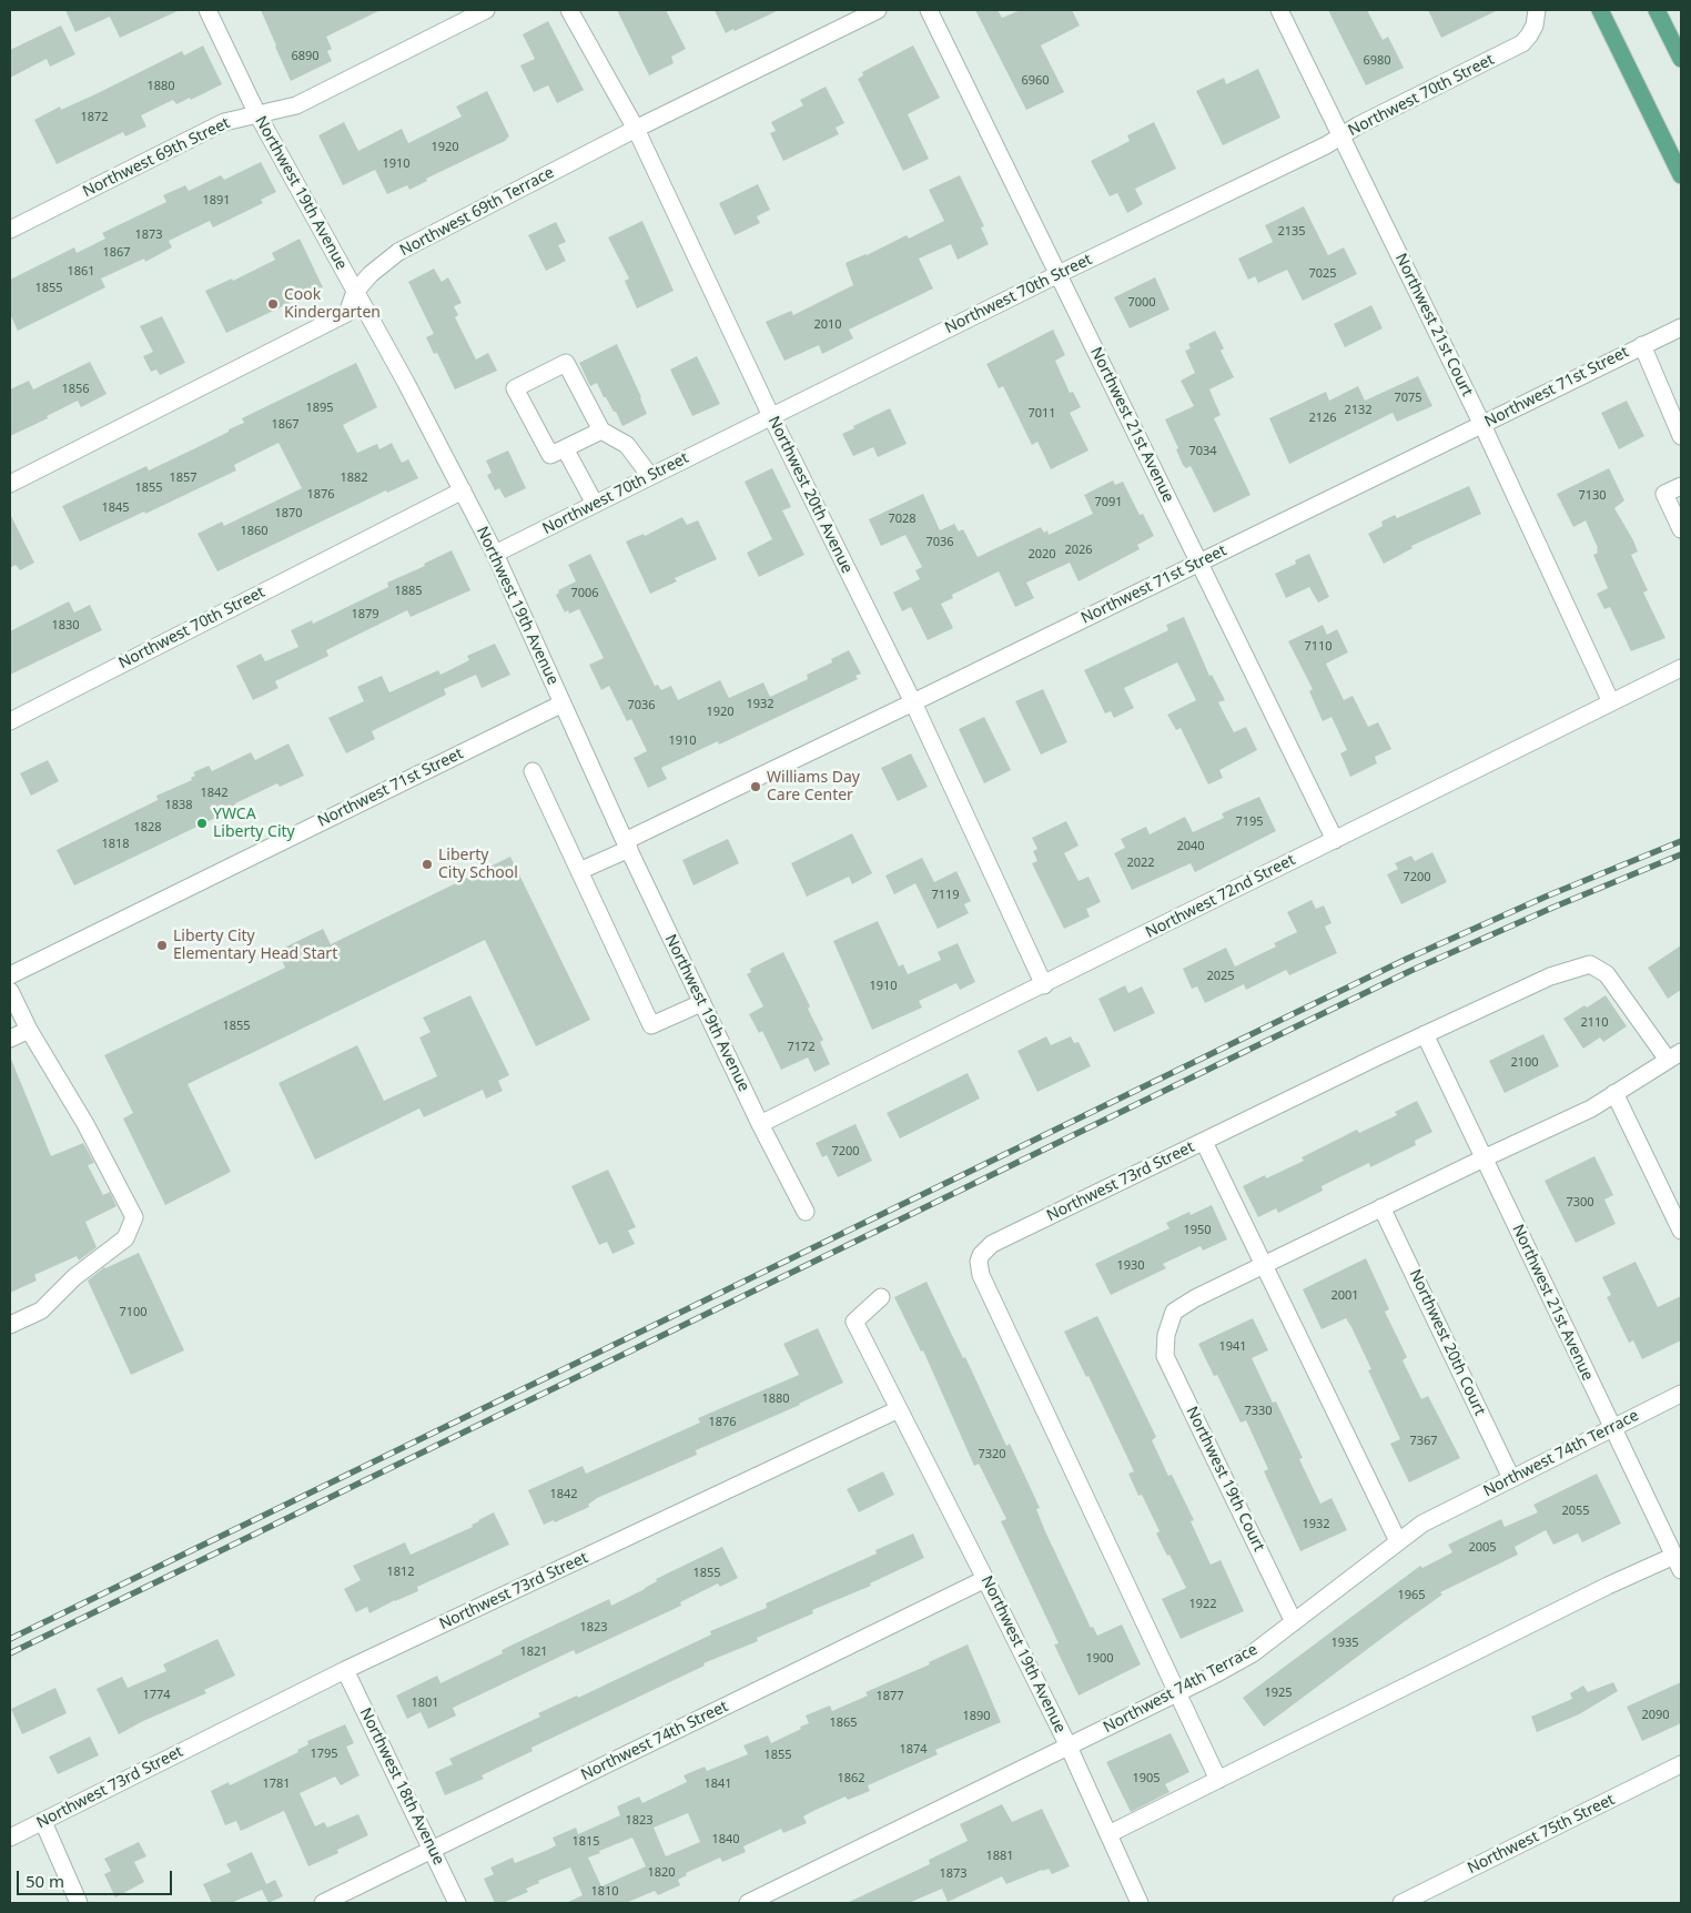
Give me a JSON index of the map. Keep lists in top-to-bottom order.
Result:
{
  "streets": {
    "street": [
      "Northwest 70th Street",
      "Northwest 69th Street",
      "Northwest 19th Avenue",
      "Northwest 69th Terrace",
      "Northwest 21st Court",
      "Northwest 71st Street",
      "Northwest 21st Avenue",
      "Northwest 20th Avenue",
      "Northwest 72nd Street",
      "Northwest 73rd Street",
      "Northwest 20th Court",
      "Northwest 74th Terrace",
      "Northwest 19th Court",
      "Northwest 74th Street",
      "Northwest 18th Avenue",
      "Northwest 75th Street"
    ]
  },
  "crossings": [
    ["Northwest 70th Street", "Northwest 19th Avenue"],
    ["Northwest 70th Street", "Northwest 21st Court"],
    ["Northwest 70th Street", "Northwest 21st Avenue"],
    ["Northwest 70th Street", "Northwest 20th Avenue"],
    ["Northwest 69th Street", "Northwest 19th Avenue"],
    ["Northwest 19th Avenue", "Northwest 69th Terrace"],
    ["Northwest 19th Avenue", "Northwest 71st Street"],
    ["Northwest 19th Avenue", "Northwest 72nd Street"],
    ["Northwest 19th Avenue", "Northwest 73rd Street"],
    ["Northwest 19th Avenue", "Northwest 74th Terrace"],
    ["Northwest 19th Avenue", "Northwest 74th Street"],
    ["Northwest 69th Terrace", "Northwest 20th Avenue"],
    ["Northwest 21st Court", "Northwest 71st Street"],
    ["Northwest 21st Court", "Northwest 72nd Street"],
    ["Northwest 71st Street", "Northwest 21st Avenue"],
    ["Northwest 71st Street", "Northwest 20th Avenue"],
    ["Northwest 21st Avenue", "Northwest 72nd Street"],
    ["Northwest 21st Avenue", "Northwest 73rd Street"],
    ["Northwest 21st Avenue", "Northwest 74th Terrace"],
    ["Northwest 20th Avenue", "Northwest 72nd Street"],
    ["Northwest 73rd Street", "Northwest 20th Court"],
    ["Northwest 73rd Street", "Northwest 74th Terrace"],
    ["Northwest 73rd Street", "Northwest 19th Court"],
    ["Northwest 73rd Street", "Northwest 18th Avenue"],
    ["Northwest 20th Court", "Northwest 74th Terrace"],
    ["Northwest 74th Terrace", "Northwest 19th Court"],
    ["Northwest 74th Street", "Northwest 18th Avenue"]
  ],
  "places": [
    "Cook Kindergarten",
    "Williams Day Care Center",
    "YWCA Liberty City",
    "Liberty City School",
    "Liberty City Elementary Head Start"
  ],
  "house_numbers": [
    "6890",
    "6980",
    "6960",
    "1880",
    "1872",
    "1920",
    "1910",
    "1891",
    "2135",
    "1873",
    "1867",
    "1861",
    "7025",
    "1855",
    "7000",
    "2010",
    "1856",
    "7075",
    "1895",
    "2132",
    "7011",
    "2126",
    "1867",
    "7034",
    "1857",
    "1882",
    "1855",
    "1876",
    "7130",
    "7091",
    "1845",
    "1870",
    "7028",
    "1860",
    "7036",
    "2026",
    "2020",
    "1885",
    "7006",
    "1879",
    "1830",
    "7110",
    "1932",
    "7036",
    "1920",
    "1910",
    "1842",
    "1838",
    "7195",
    "1828",
    "1818",
    "2040",
    "2022",
    "7200",
    "7119",
    "2025",
    "1910",
    "2110",
    "1855",
    "7172",
    "2100",
    "7200",
    "7300",
    "1950",
    "1930",
    "2001",
    "7100",
    "1941",
    "1880",
    "7330",
    "1876",
    "7367",
    "7320",
    "1842",
    "2055",
    "1932",
    "2005",
    "1812",
    "1855",
    "1965",
    "1922",
    "1823",
    "1935",
    "1821",
    "1900",
    "1925",
    "1774",
    "1877",
    "1801",
    "2090",
    "1890",
    "1865",
    "1874",
    "1795",
    "1855",
    "1862",
    "1905",
    "1781",
    "1841",
    "1823",
    "1840",
    "1815",
    "1881",
    "1820",
    "1873",
    "1810"
  ],
  "scale_bar": "50 m"
}
